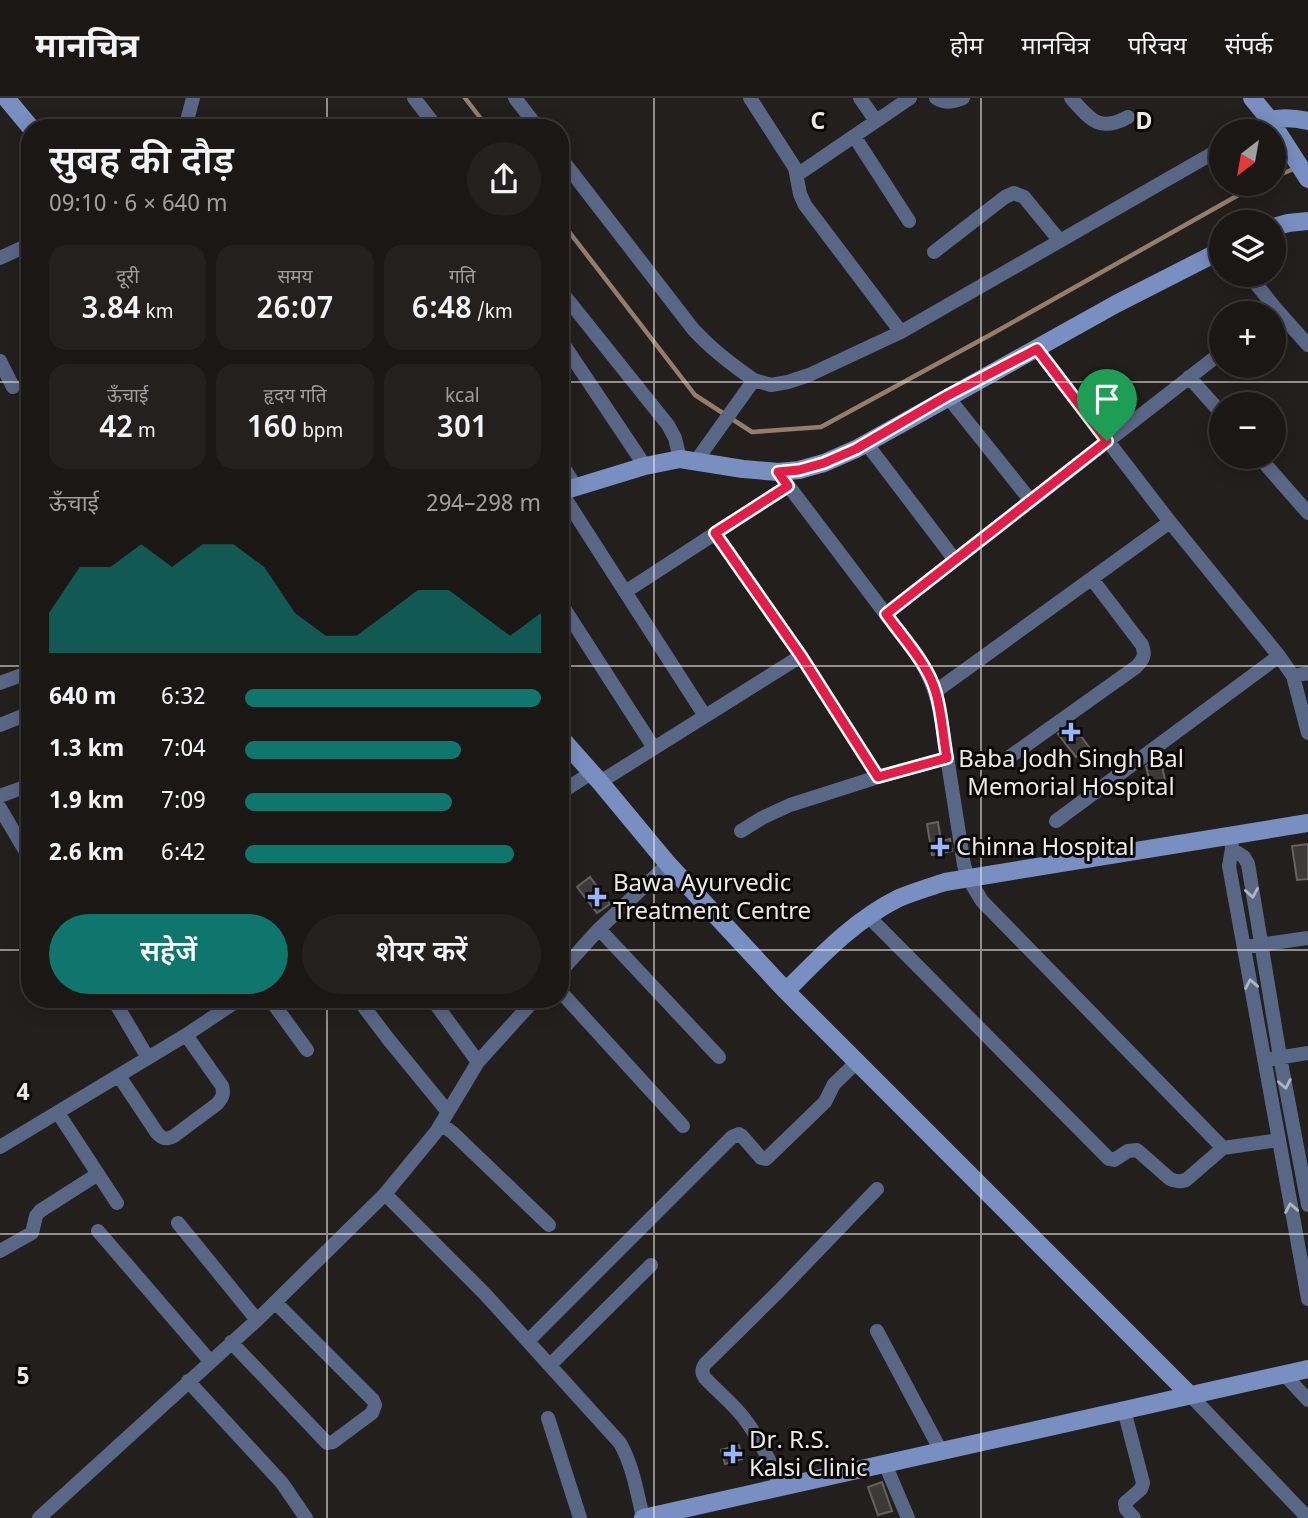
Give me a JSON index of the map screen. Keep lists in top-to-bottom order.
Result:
{
  "places": {
    "health": [
      "Baba Jodh Singh Bal Memorial Hospital",
      "Chinna Hospital",
      "Bawa Ayurvedic Treatment Centre",
      "Dr. R.S. Kalsi Clinic"
    ]
  },
  "north": "bottom left",
  "page": {
    "header": "मानचित्र",
    "nav": [
      "होम",
      "मानचित्र",
      "परिचय",
      "संपर्क"
    ],
    "map_buttons": ["+", "−"],
    "heading": ["सुबह की दौड़", "09:10 · 6 × 640 m"],
    "stats": [
      ["दूरी", "3.84 km"],
      ["समय", "26:07"],
      ["गति", "6:48 /km"],
      ["ऊँचाई", "42 m"],
      ["हृदय गति", "160 bpm"],
      ["kcal", "301"]
    ],
    "chart": ["ऊँचाई", "294–298 m"],
    "list": [
      {
        "name": "640 m",
        "note": "6:32"
      },
      {
        "name": "1.3 km",
        "note": "7:04"
      },
      {
        "name": "1.9 km",
        "note": "7:09"
      },
      {
        "name": "2.6 km",
        "note": "6:42"
      }
    ],
    "buttons": ["सहेजें", "शेयर करें"]
  },
  "grid": {
    "columns": ["C", "D"],
    "rows": ["4", "5"]
  }
}
